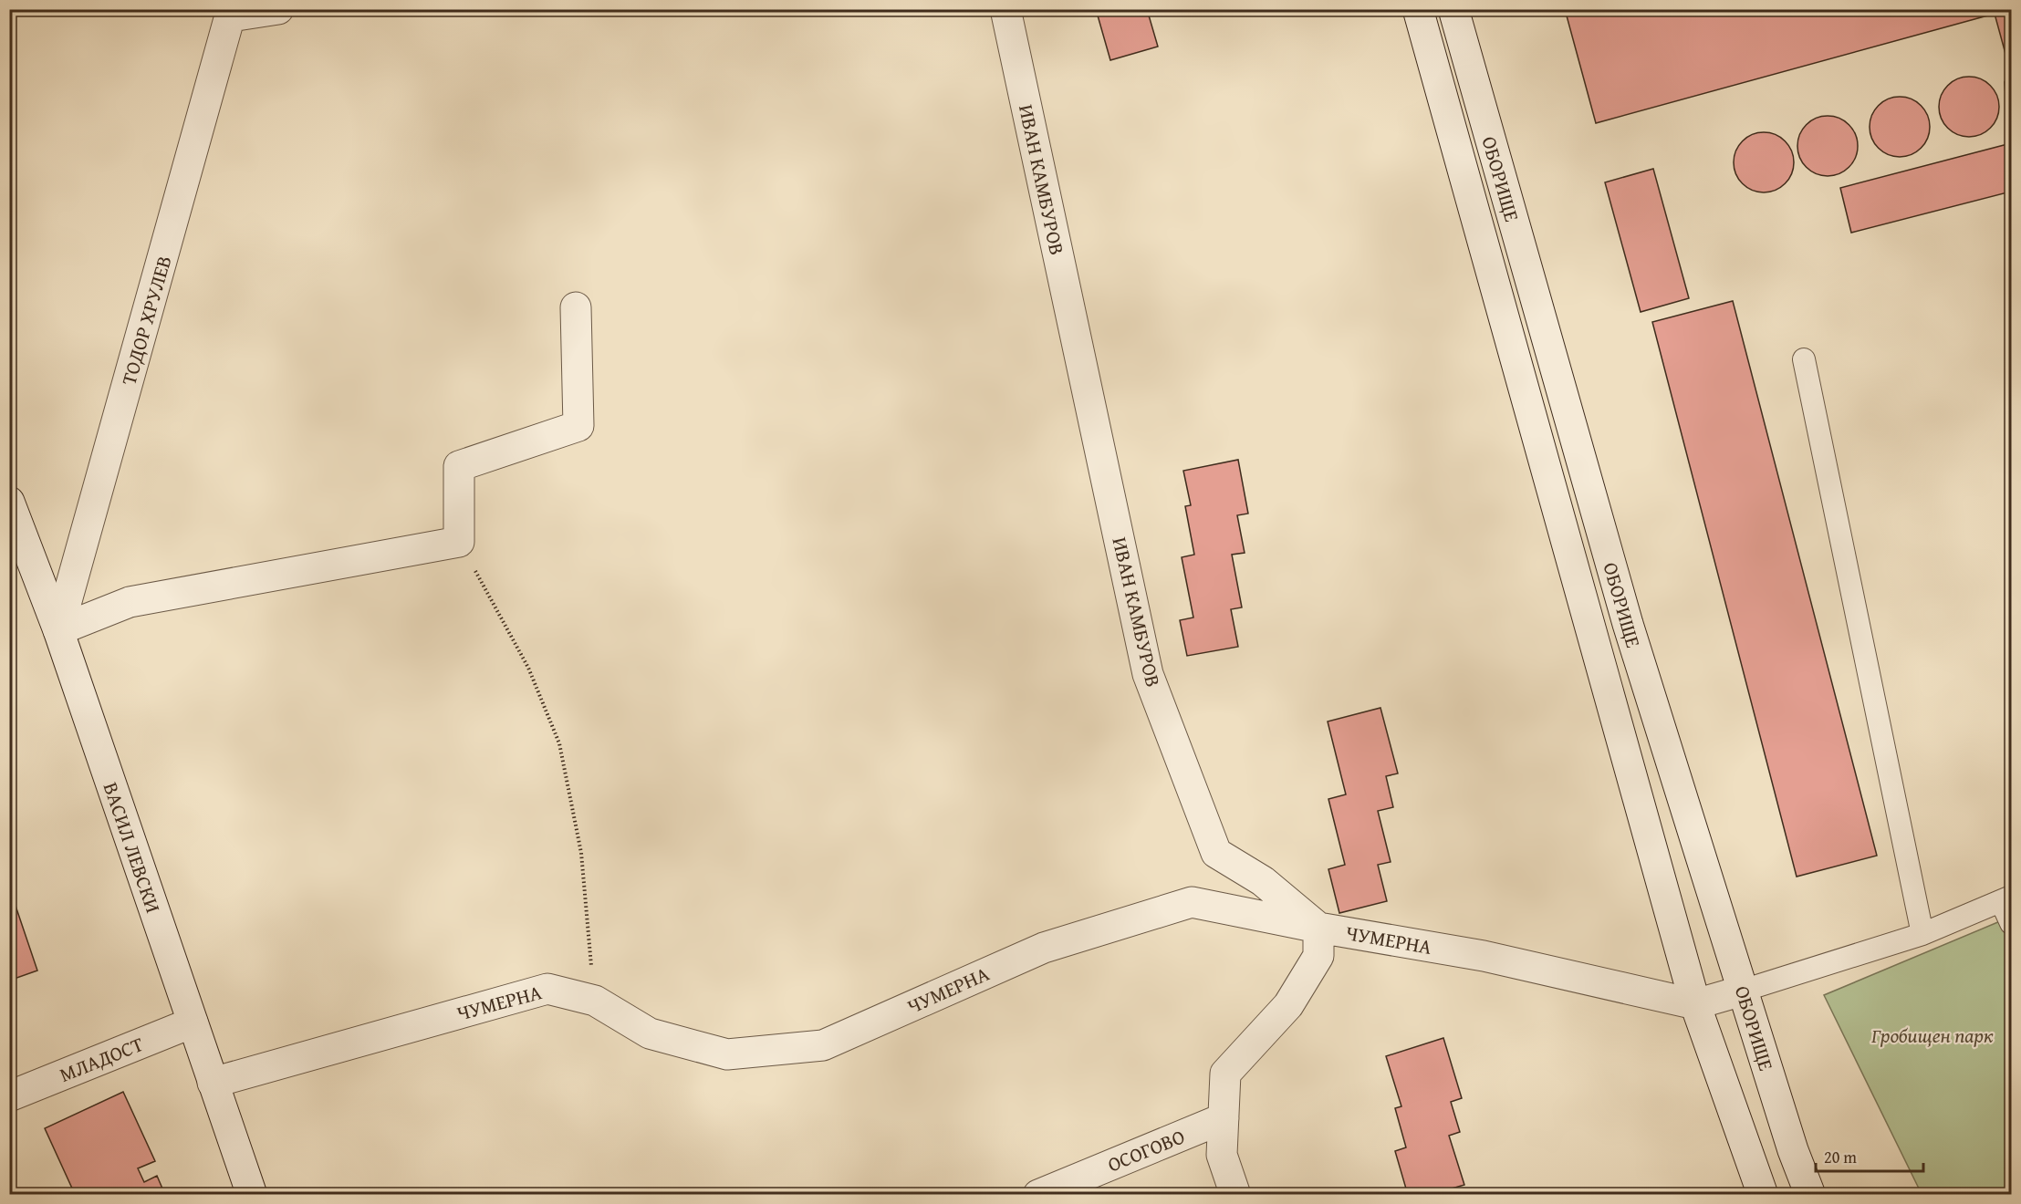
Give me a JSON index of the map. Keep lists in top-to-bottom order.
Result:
{
  "streets": {
    "street": [
      "ОБОРИЩЕ",
      "ИВАН КАМБУРОВ",
      "ТОДОР ХРУЛЕВ",
      "ВАСИЛ ЛЕВСКИ",
      "ЧУМЕРНА",
      "МЛАДОСТ",
      "ОСОГОВО"
    ]
  },
  "crossings": [
    ["ОБОРИЩЕ", "ЧУМЕРНА"],
    ["ИВАН КАМБУРОВ", "ЧУМЕРНА"],
    ["ТОДОР ХРУЛЕВ", "ВАСИЛ ЛЕВСКИ"],
    ["ВАСИЛ ЛЕВСКИ", "ЧУМЕРНА"],
    ["ВАСИЛ ЛЕВСКИ", "МЛАДОСТ"]
  ],
  "parks": ["Гробищен парк"],
  "scale_bar": "20 m"
}
